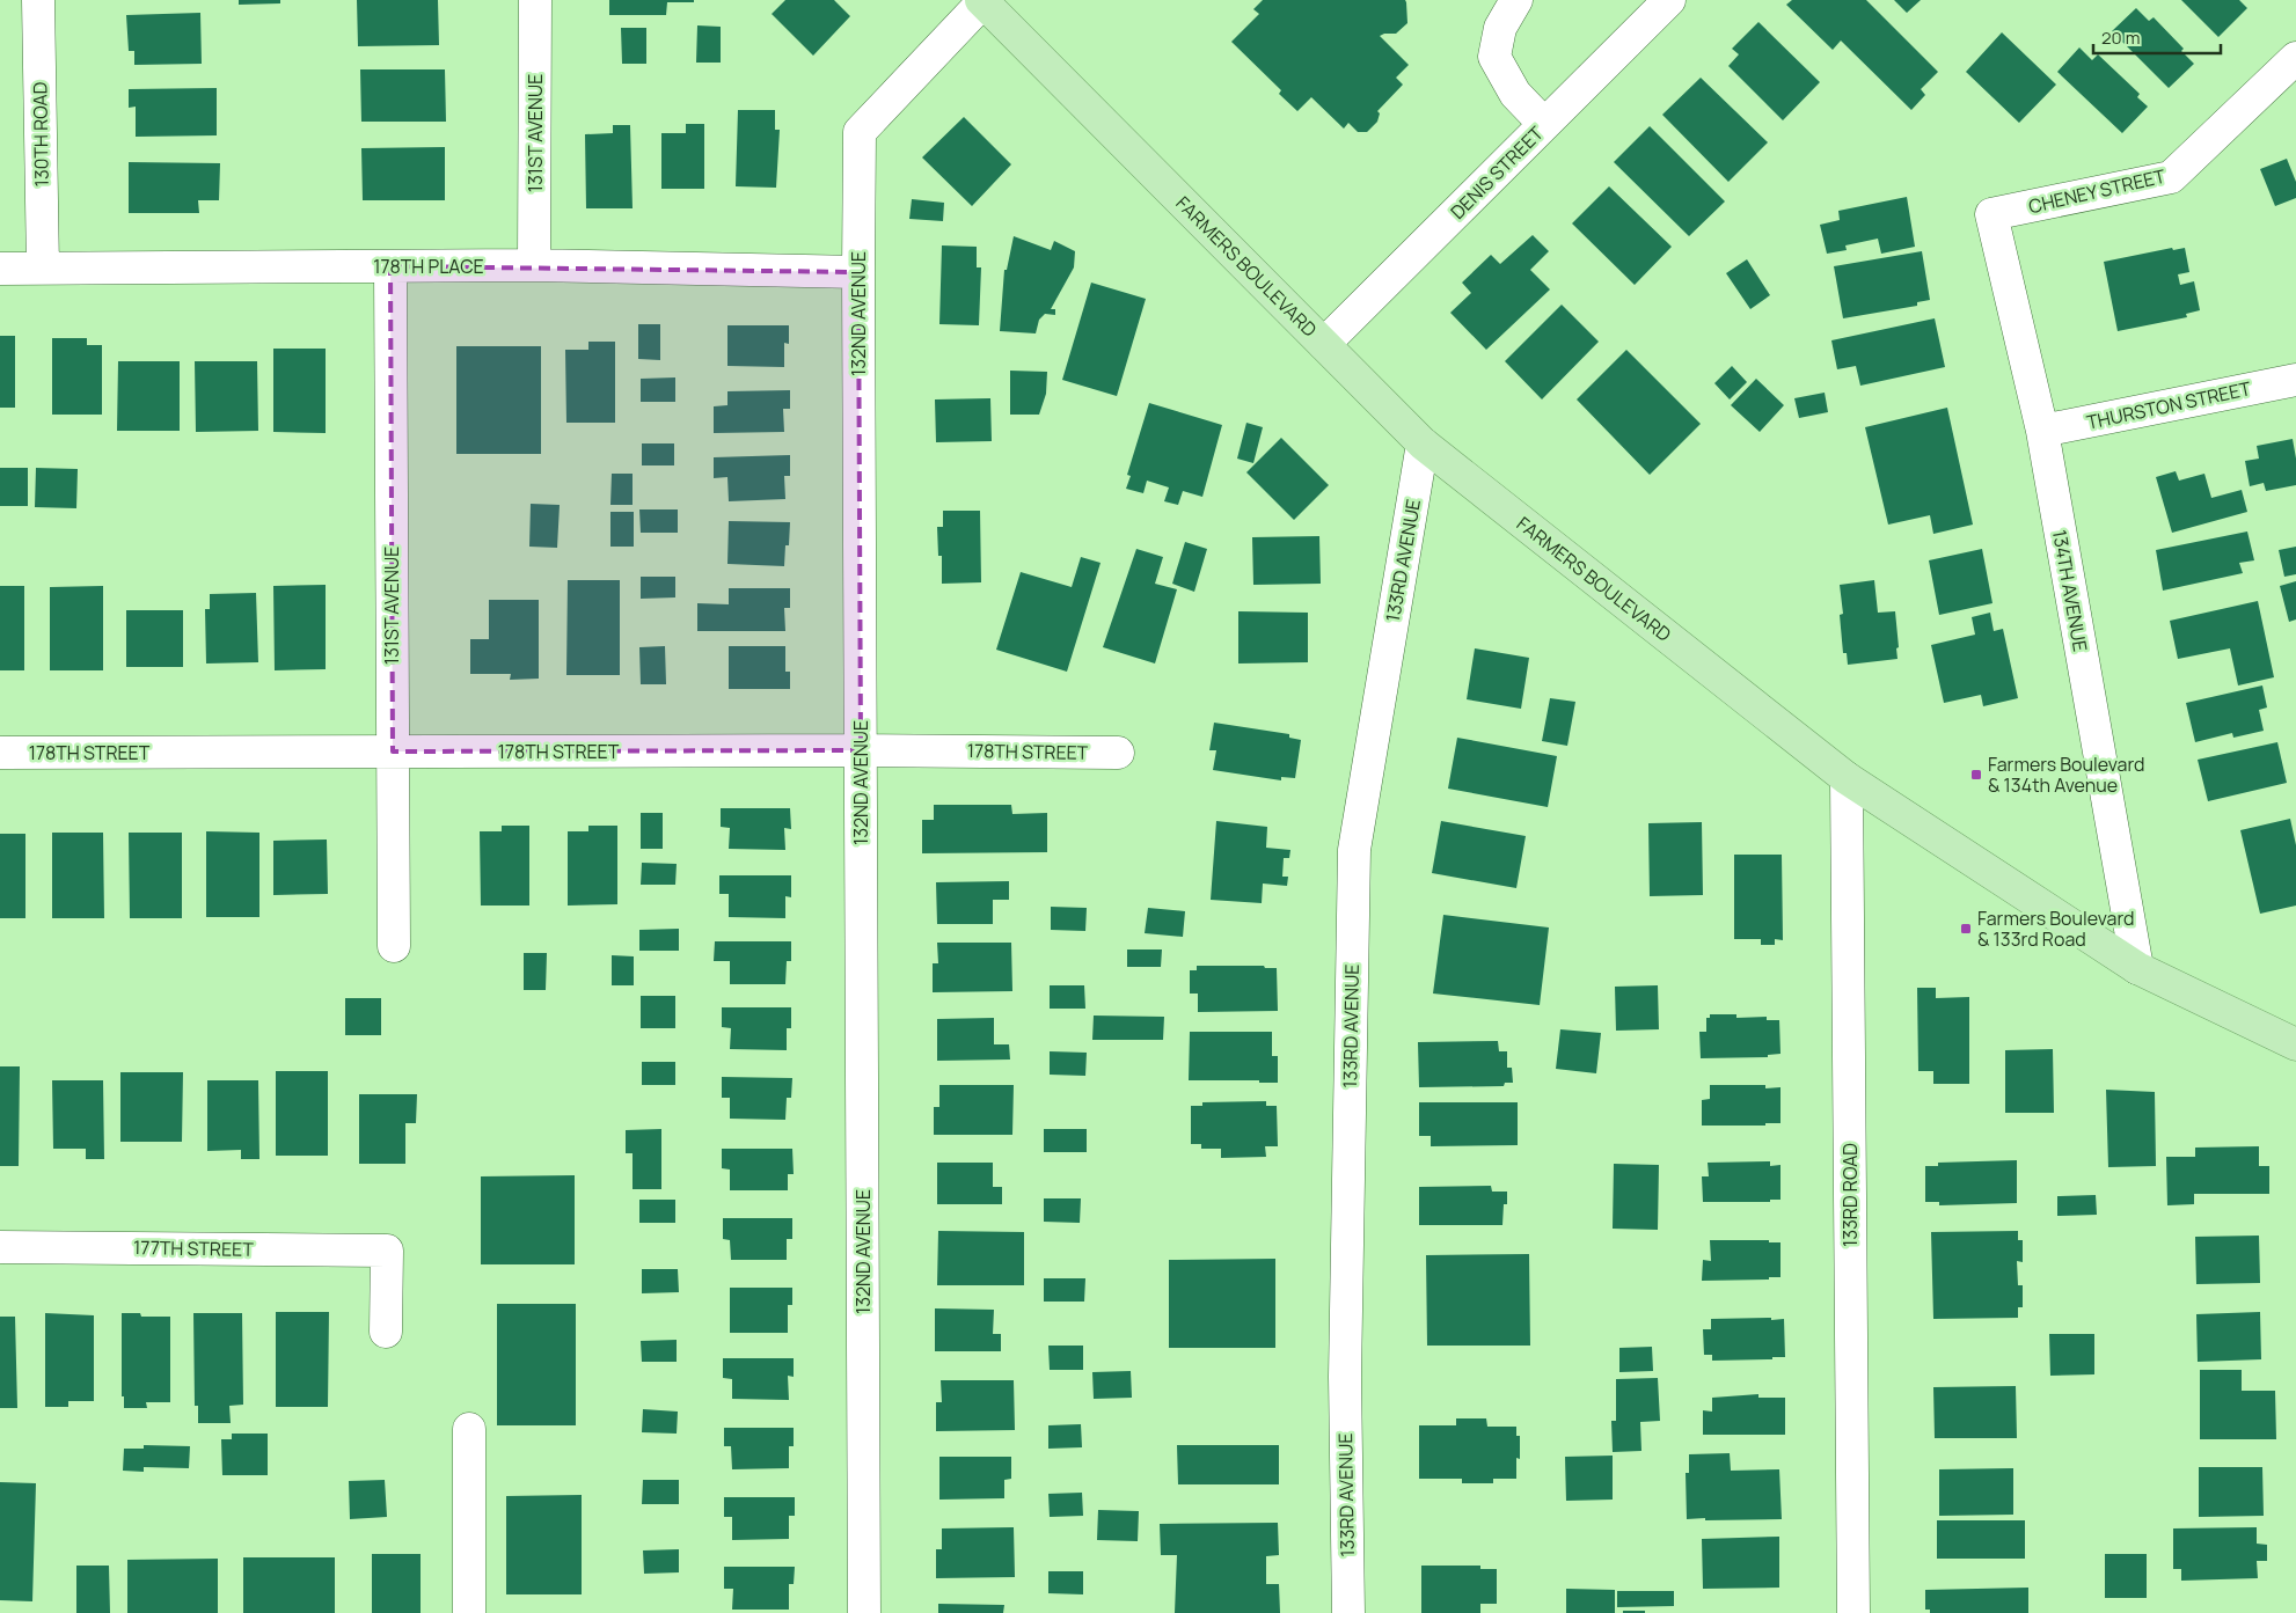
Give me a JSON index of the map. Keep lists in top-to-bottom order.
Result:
{
  "streets": {
    "main road": ["FARMERS BOULEVARD"],
    "street": [
      "131ST AVENUE",
      "130TH ROAD",
      "DENIS STREET",
      "CHENEY STREET",
      "178TH PLACE",
      "132ND AVENUE",
      "THURSTON STREET",
      "133RD AVENUE",
      "134TH AVENUE",
      "178TH STREET",
      "133RD ROAD",
      "177TH STREET"
    ]
  },
  "crossings": [
    ["131ST AVENUE", "178TH PLACE"],
    ["131ST AVENUE", "178TH STREET"],
    ["130TH ROAD", "178TH PLACE"],
    ["DENIS STREET", "FARMERS BOULEVARD"],
    ["CHENEY STREET", "134TH AVENUE"],
    ["178TH PLACE", "132ND AVENUE"],
    ["FARMERS BOULEVARD", "132ND AVENUE"],
    ["FARMERS BOULEVARD", "133RD AVENUE"],
    ["FARMERS BOULEVARD", "134TH AVENUE"],
    ["FARMERS BOULEVARD", "133RD ROAD"],
    ["132ND AVENUE", "178TH STREET"],
    ["THURSTON STREET", "134TH AVENUE"]
  ],
  "places": {
    "transit": ["Farmers Boulevard & 134th Avenue", "Farmers Boulevard & 133rd Road"]
  },
  "scale_bar": "20 m"
}
